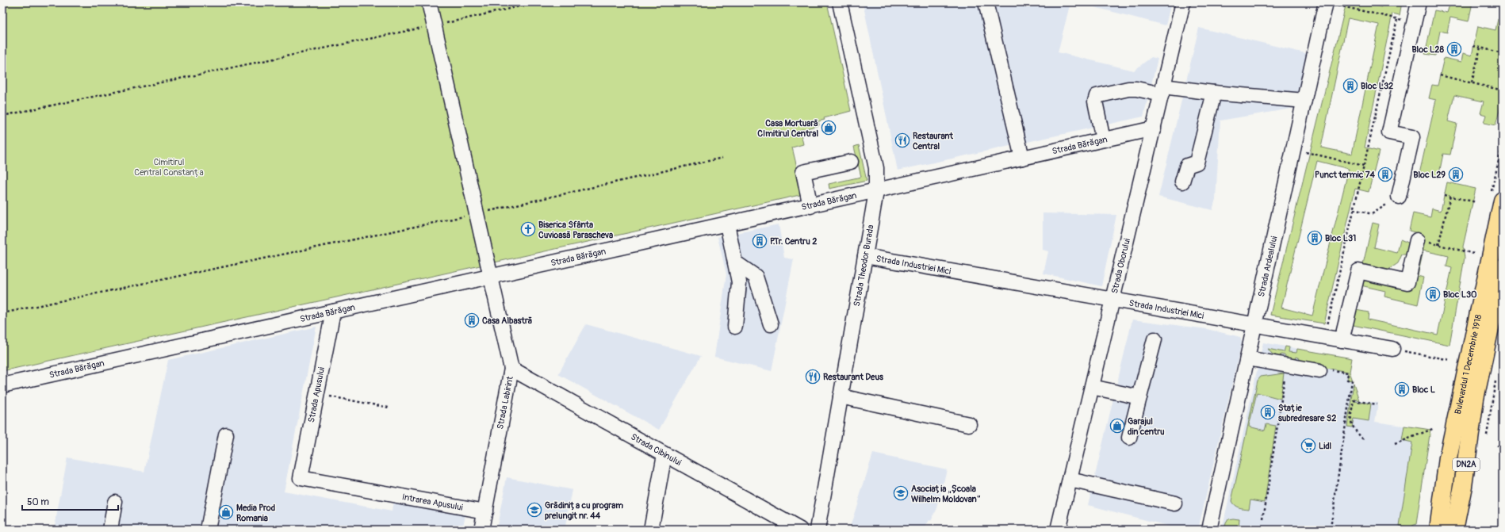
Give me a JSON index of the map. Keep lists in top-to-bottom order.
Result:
{
  "streets": {
    "main road": ["Bulevardul 1 Decembrie 1918", "DN2A"],
    "street": [
      "Strada Bărăgan",
      "Strada Industriei Mici",
      "Strada Theodor Burada",
      "Strada Oborului",
      "Strada Ardealului",
      "Strada Apusului",
      "Strada Labirint",
      "Strada Cibinului",
      "Intrarea Apusului"
    ]
  },
  "crossings": [
    ["Strada Bărăgan", "Strada Theodor Burada"],
    ["Strada Bărăgan", "Strada Oborului"],
    ["Strada Bărăgan", "Strada Apusului"],
    ["Strada Bărăgan", "Strada Labirint"],
    ["Strada Industriei Mici", "Strada Theodor Burada"],
    ["Strada Industriei Mici", "Strada Oborului"],
    ["Strada Industriei Mici", "Strada Ardealului"],
    ["Strada Apusului", "Intrarea Apusului"],
    ["Strada Labirint", "Strada Cibinului"],
    ["Strada Labirint", "Intrarea Apusului"]
  ],
  "parks": ["Cimitirul Central Constanța"],
  "places": {
    "building": [
      "Bloc L28",
      "Bloc L32",
      "Punct termic 74",
      "Bloc L29",
      "Bloc L31",
      "P.Tr. Centru 2",
      "Bloc L30",
      "Casa Albastră",
      "Bloc L",
      "Stație subredresare S2"
    ],
    "shop": ["Casa Mortuară CImitirul Central", "Garajul din centru", "Media Prod Romania"],
    "restaurant": ["Restaurant Central", "Restaurant Deus"],
    "church": ["Biserica Sfânta Cuvioasă Parascheva"],
    "supermarket": ["Lidl"],
    "school or university": ["Asociația „Școala Wilhelm Moldovan”", "Grădinița cu program prelungit nr. 44"]
  },
  "scale_bar": "50 m"
}
